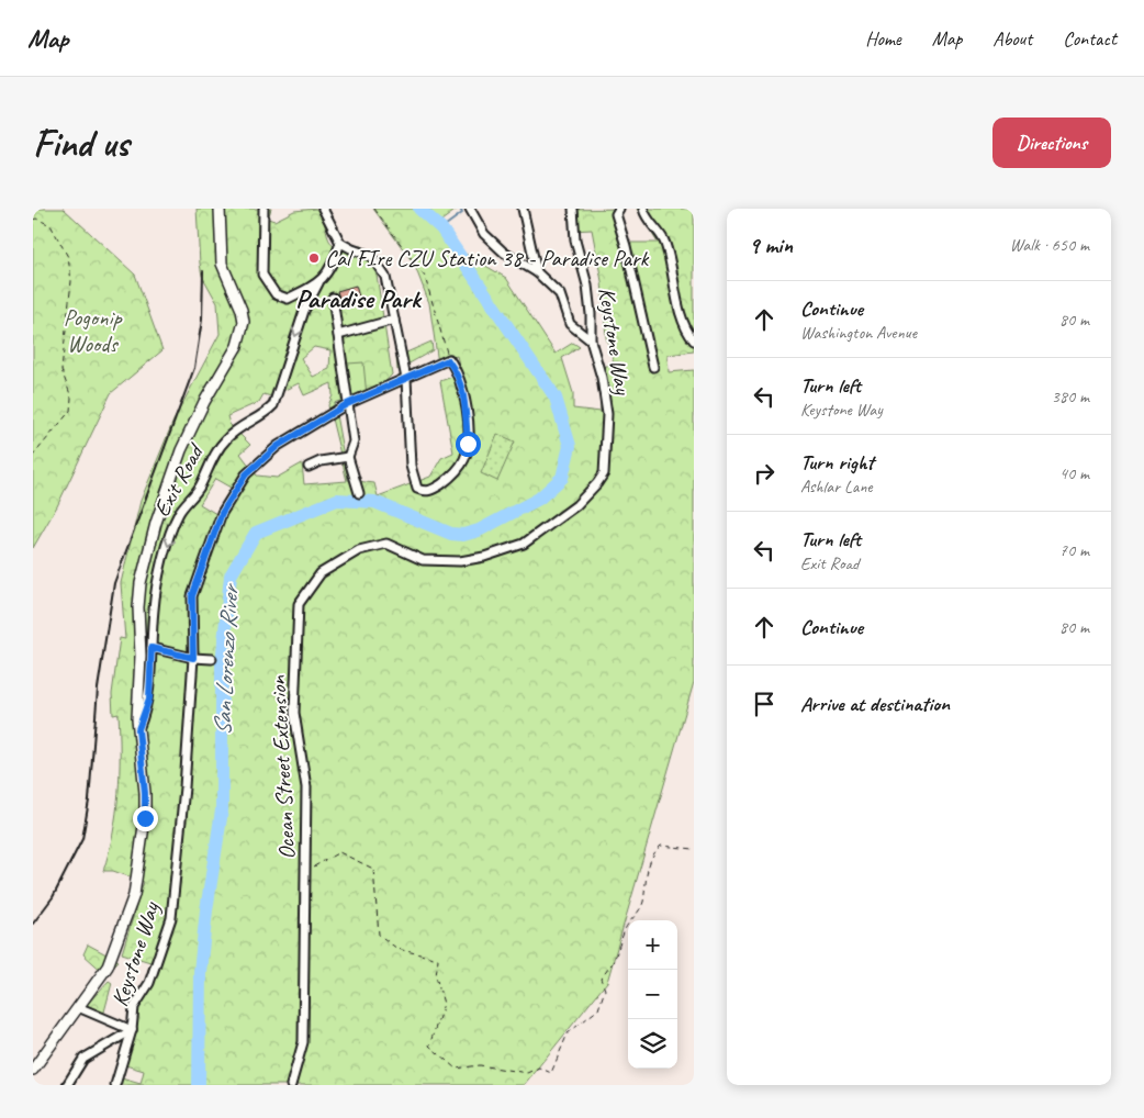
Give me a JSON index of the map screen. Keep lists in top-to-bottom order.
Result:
{
  "streets": {
    "street": ["Keystone Way", "Exit Road", "Ocean Street Extension"]
  },
  "crossings": [
    ["Keystone Way", "Ocean Street Extension"]
  ],
  "one_way": ["Exit Road"],
  "districts": ["Paradise Park"],
  "water": ["San Lorenzo River"],
  "parks": ["Pogonip Woods"],
  "places": ["Cal FIre CZU Station 38 - Paradise Park"],
  "page": {
    "header": "Map",
    "nav": [
      "Home",
      "Map",
      "About",
      "Contact"
    ],
    "buttons": "Directions",
    "title": "Find us",
    "heading": ["9 min", "Walk · 650 m"],
    "list": [
      ["Continue", "Washington Avenue", "80 m"],
      ["Turn left", "Keystone Way", "380 m"],
      ["Turn right", "Ashlar Lane", "40 m"],
      ["Turn left", "Exit Road", "70 m"],
      ["Continue", "80 m"],
      "Arrive at destination"
    ],
    "map_buttons": ["+", "−"]
  }
}
